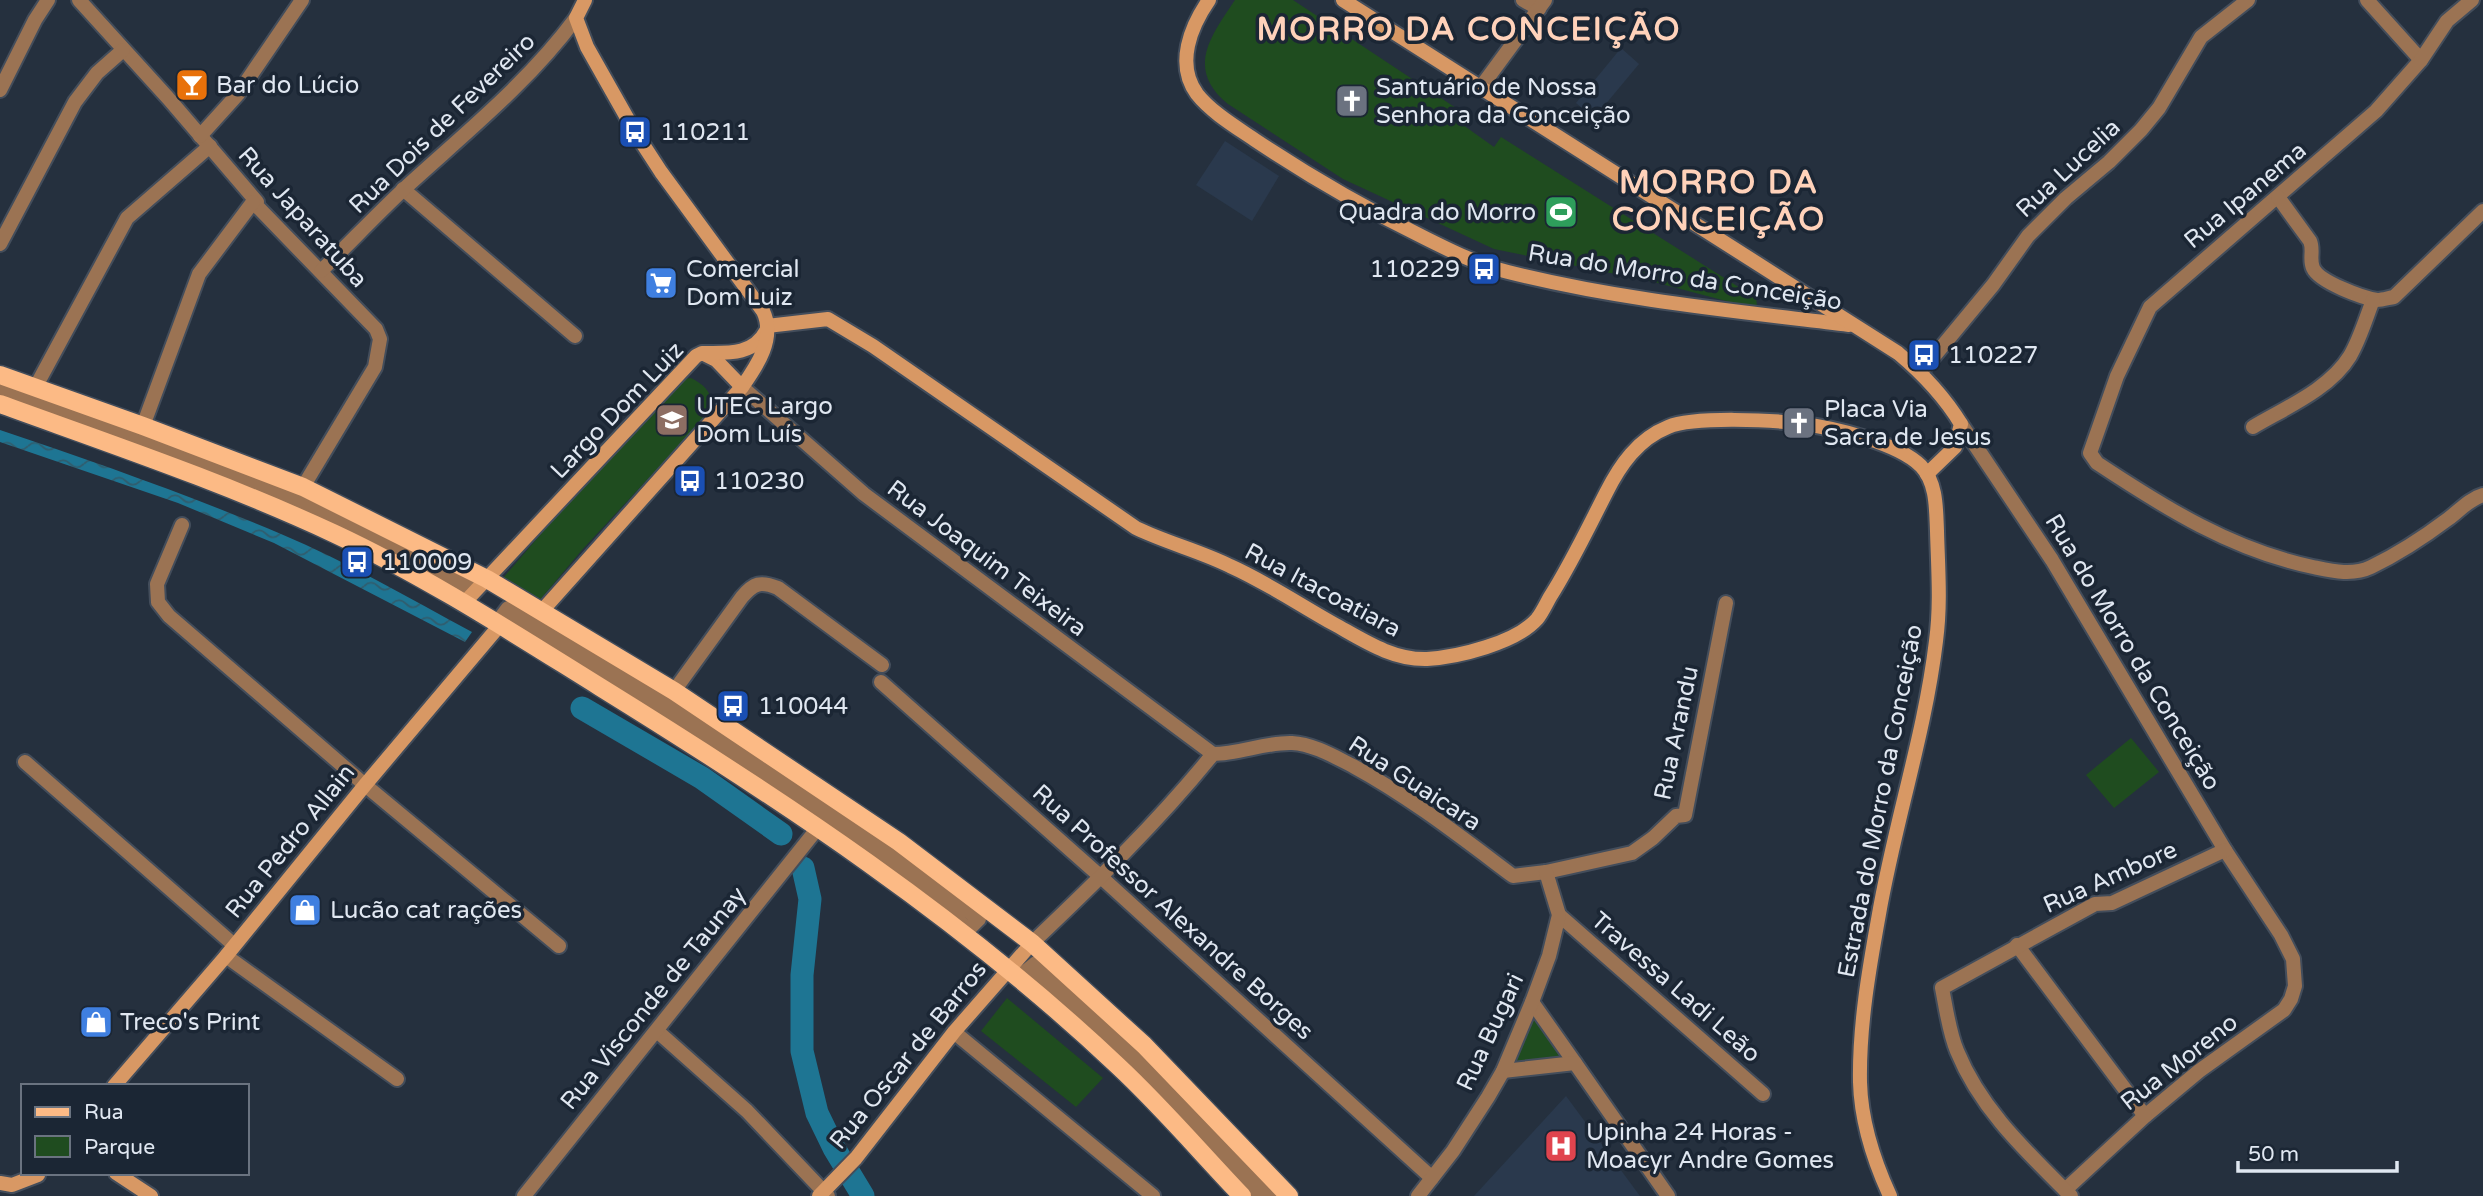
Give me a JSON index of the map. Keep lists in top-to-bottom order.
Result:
{
  "streets": {
    "street": [
      "Rua Dois de Fevereiro",
      "Rua Lucelia",
      "Rua Ipanema",
      "Rua Japaratuba",
      "Rua do Morro da Conceição",
      "Largo Dom Luiz",
      "Rua Joaquim Teixeira",
      "Rua Itacoatiara",
      "Rua Arandu",
      "Rua Guaicara",
      "Estrada do Morro da Conceição",
      "Rua Pedro Allain",
      "Rua Ambore",
      "Rua Professor Alexandre Borges",
      "Travessa Ladi Leão",
      "Rua Visconde de Taunay",
      "Rua Bugari",
      "Rua Oscar de Barros",
      "Rua Moreno"
    ]
  },
  "crossings": [
    ["Rua Dois de Fevereiro", "Rua Japaratuba"],
    ["Rua Lucelia", "Rua do Morro da Conceição"],
    ["Rua do Morro da Conceição", "Rua Ambore"],
    ["Rua do Morro da Conceição", "Rua Moreno"],
    ["Largo Dom Luiz", "Rua Itacoatiara"],
    ["Rua Joaquim Teixeira", "Rua Guaicara"],
    ["Rua Itacoatiara", "Estrada do Morro da Conceição"],
    ["Rua Arandu", "Rua Guaicara"],
    ["Rua Ambore", "Rua Moreno"],
    ["Rua Professor Alexandre Borges", "Rua Bugari"],
    ["Travessa Ladi Leão", "Rua Bugari"]
  ],
  "districts": ["MORRO DA CONCEIÇÃO", "MORRO DA CONCEIÇÃO"],
  "places": {
    "bar": ["Bar do Lúcio"],
    "church": ["Santuário de Nossa Senhora da Conceição", "Placa Via Sacra de Jesus"],
    "bus stop": [
      "110211",
      "110229",
      "110227",
      "110230",
      "110009",
      "110044"
    ],
    "sports": ["Quadra do Morro"],
    "supermarket": ["Comercial Dom Luiz"],
    "school or university": ["UTEC Largo Dom Luís"],
    "shop": ["Lucão cat rações", "Treco's Print"],
    "hospital": ["Upinha 24 Horas - Moacyr Andre Gomes"]
  },
  "legend": ["Rua", "Parque"],
  "scale_bar": "50 m"
}
